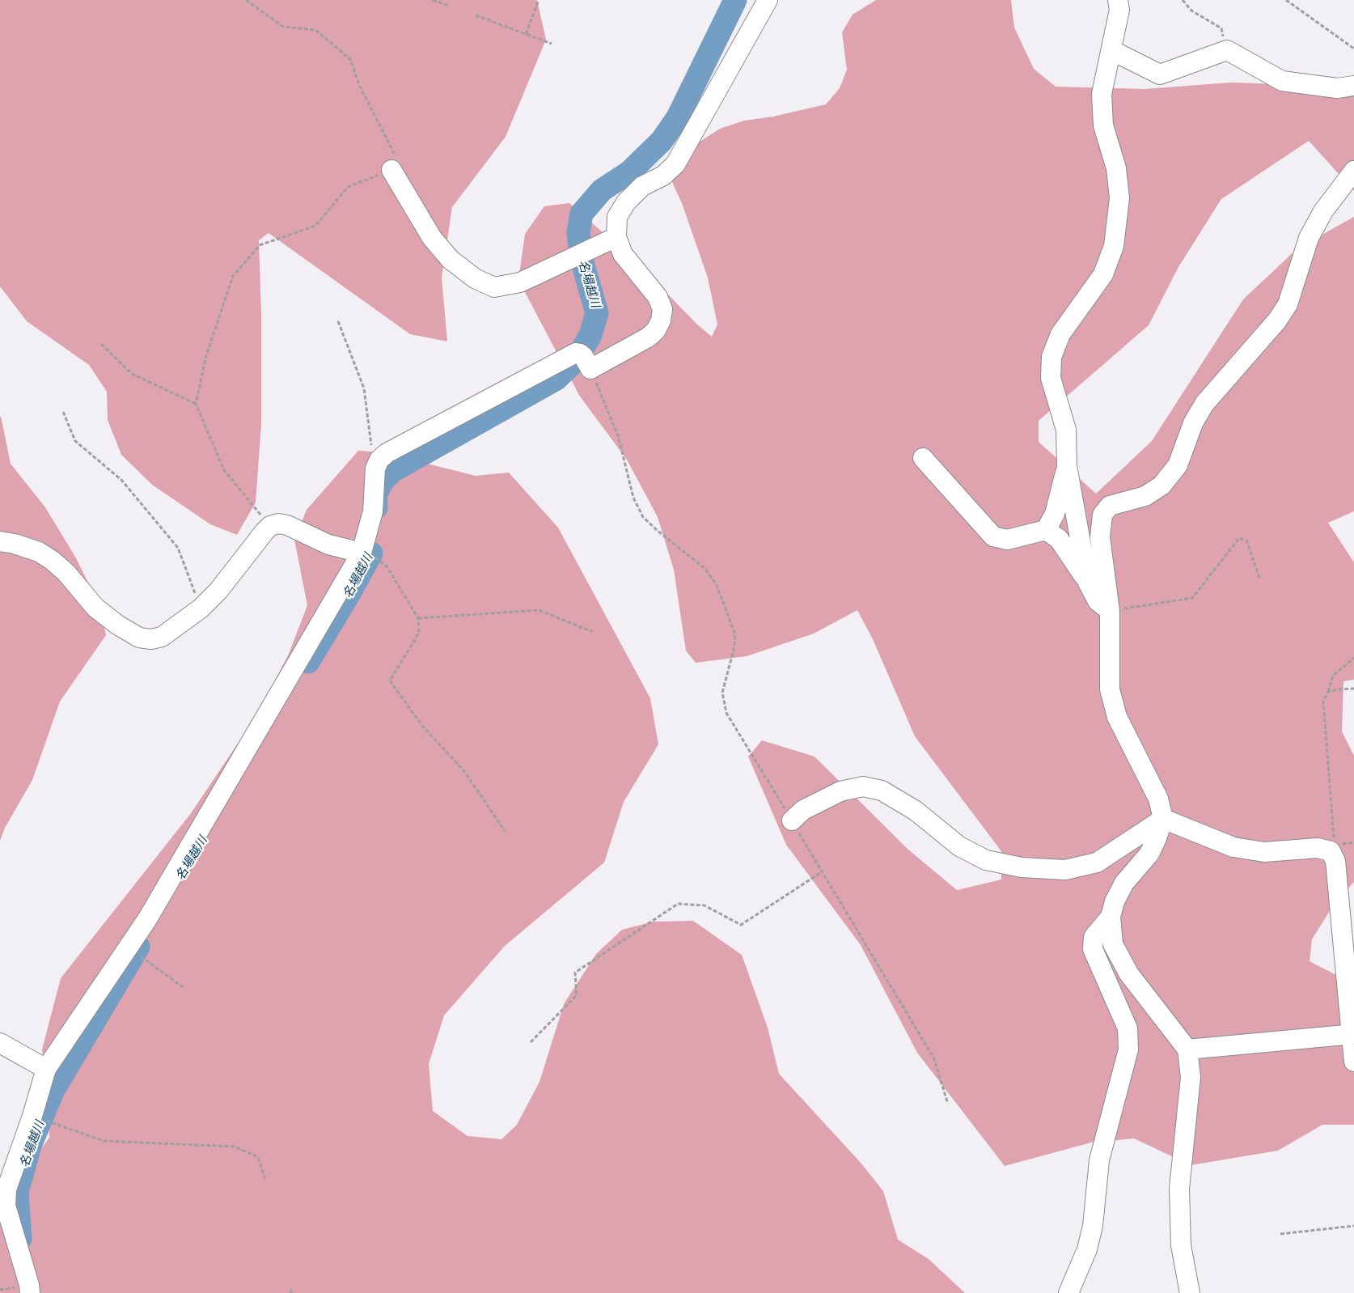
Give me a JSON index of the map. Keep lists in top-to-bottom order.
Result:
{
  "water": ["名場越川"]
}
